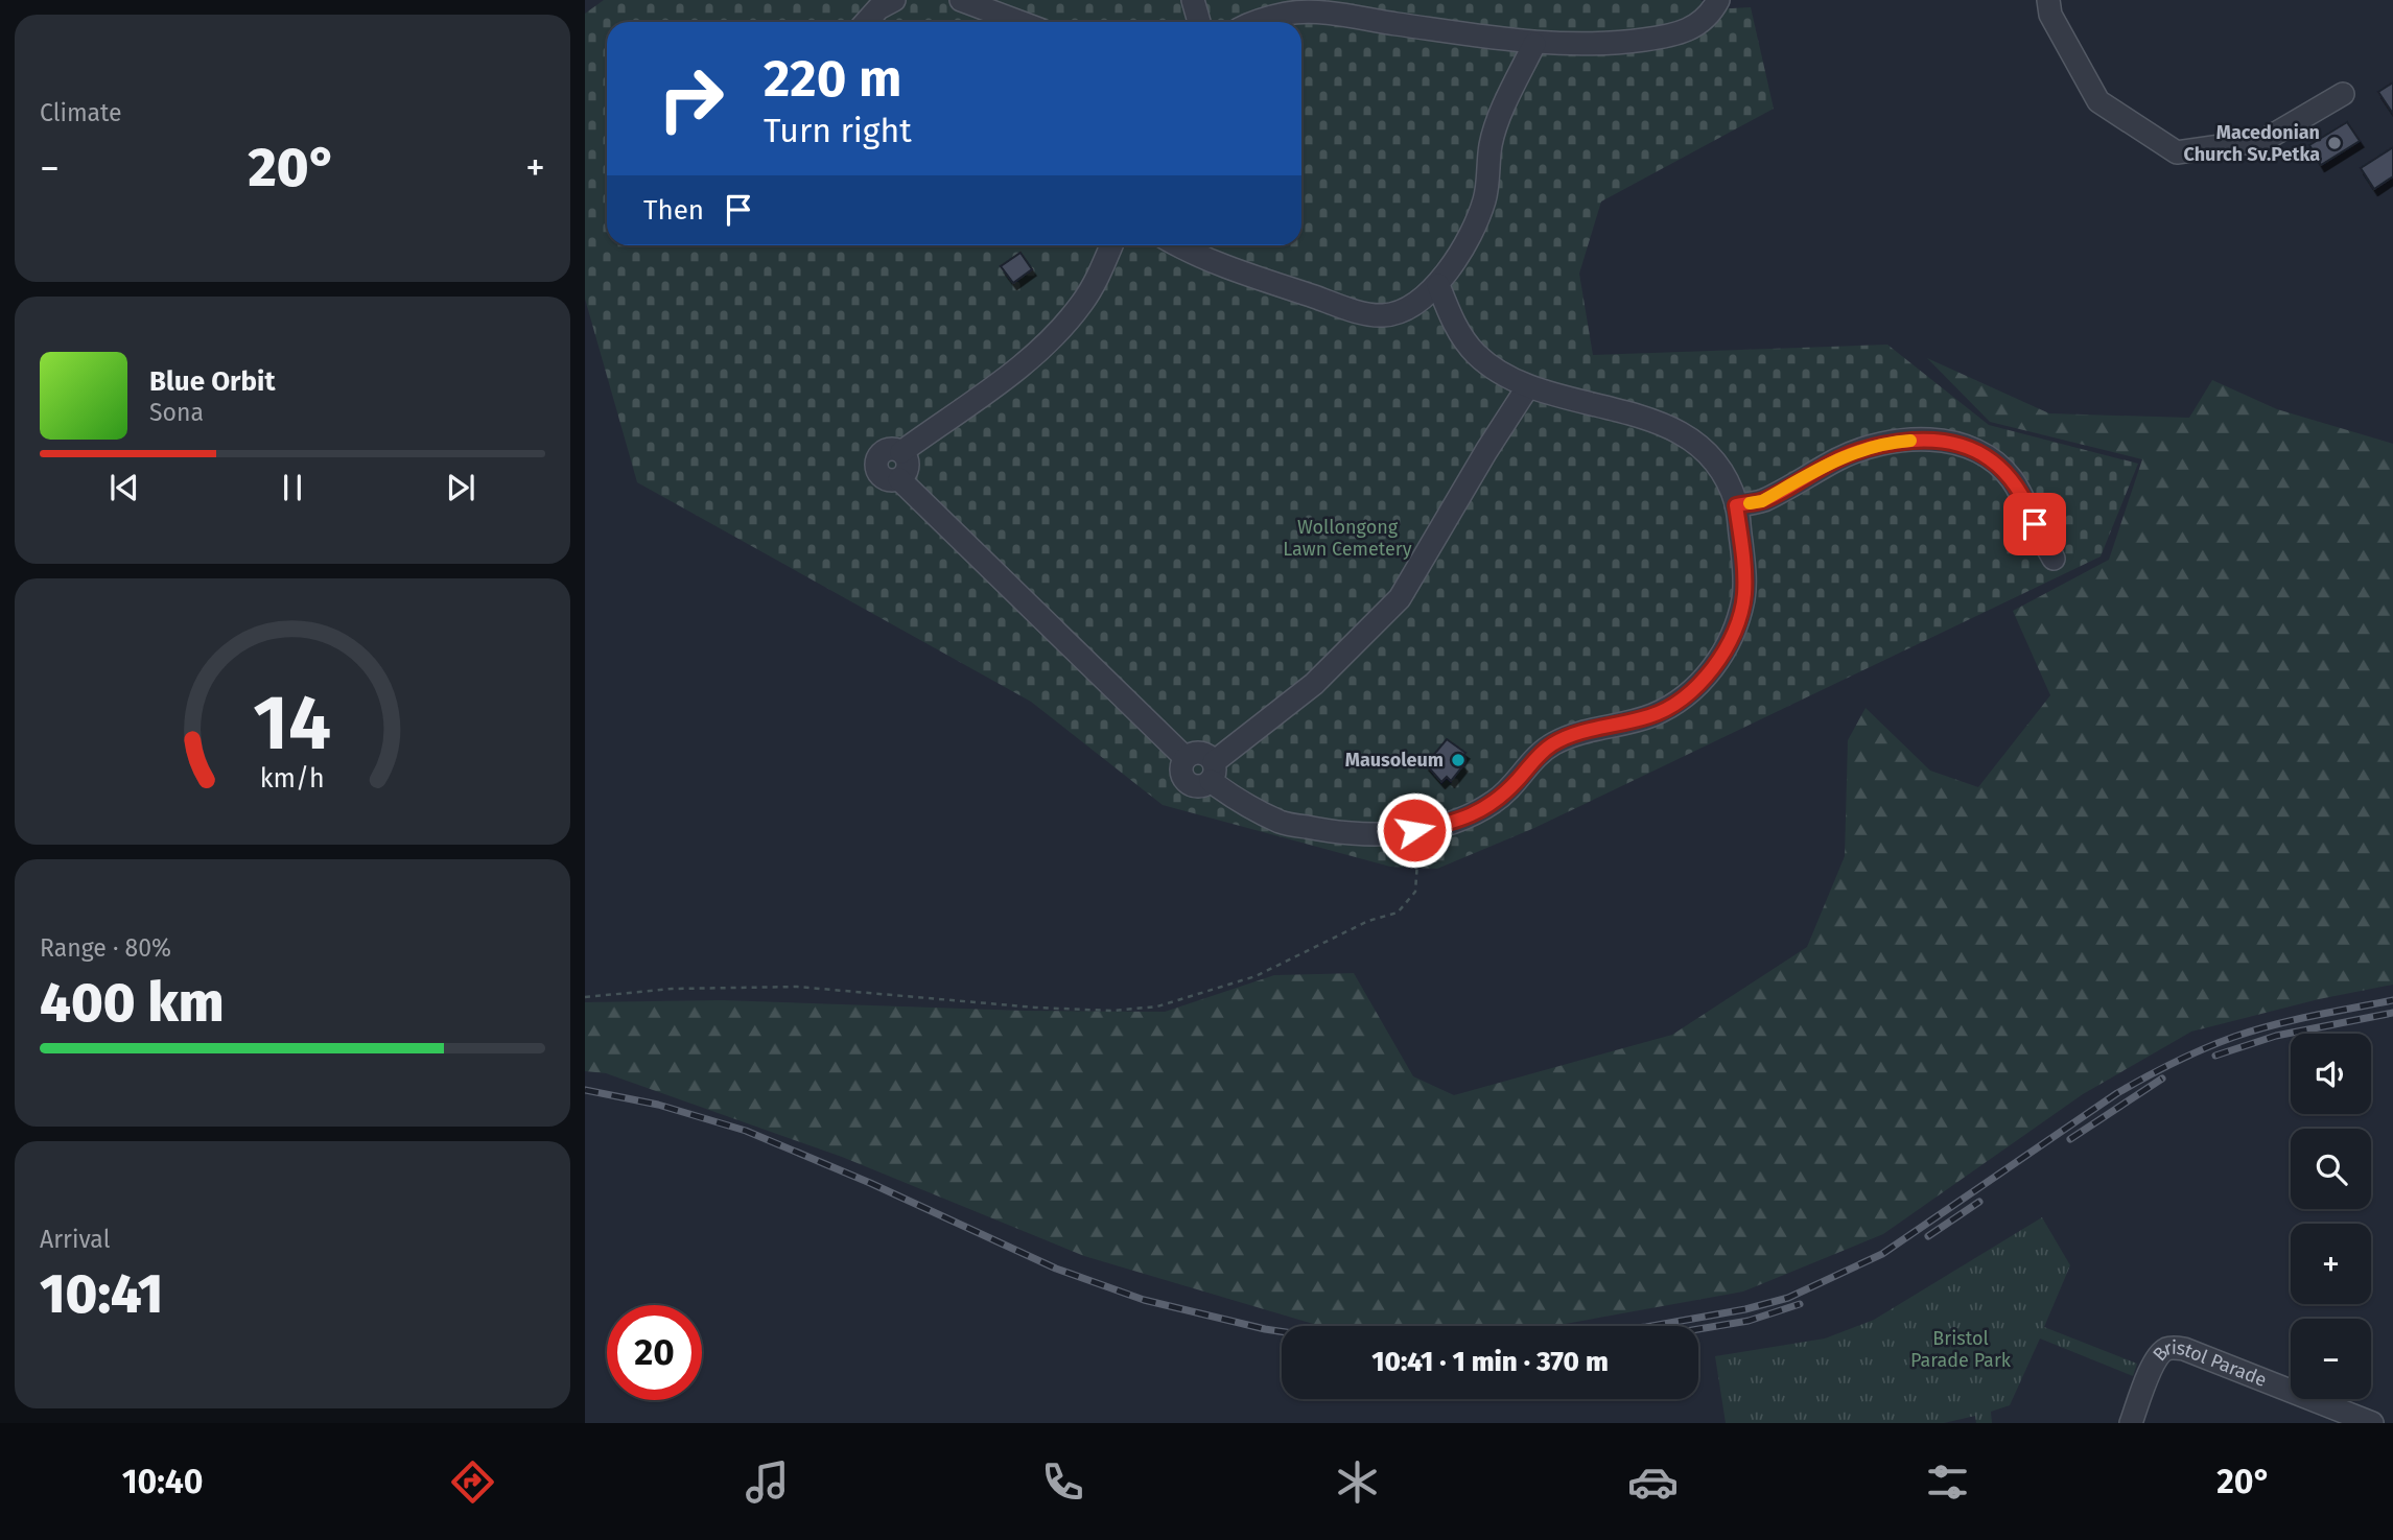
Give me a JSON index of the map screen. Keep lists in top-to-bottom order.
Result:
{
  "streets": {
    "street": ["Bristol Parade"]
  },
  "parks": ["Wollongong Lawn Cemetery", "Bristol Parade Park"],
  "places": ["Macedonian Church Sv.Petka", "Mausoleum"],
  "page": {
    "tile": [
      "Climate",
      ["Range · 80%", "400 km"],
      ["Arrival", "10:41"]
    ],
    "turn": ["220 m", "Turn right"],
    "heat": ["−", "20°", "+"],
    "then": "Then",
    "song": ["Blue Orbit", "Sona"],
    "map_buttons": ["+", "−"],
    "limit": "20",
    "trip": "10:41 · 1 min · 370 m",
    "tabs": ["10:40", "20°"],
    "gauge": ["14", "km/h"]
  }
}
